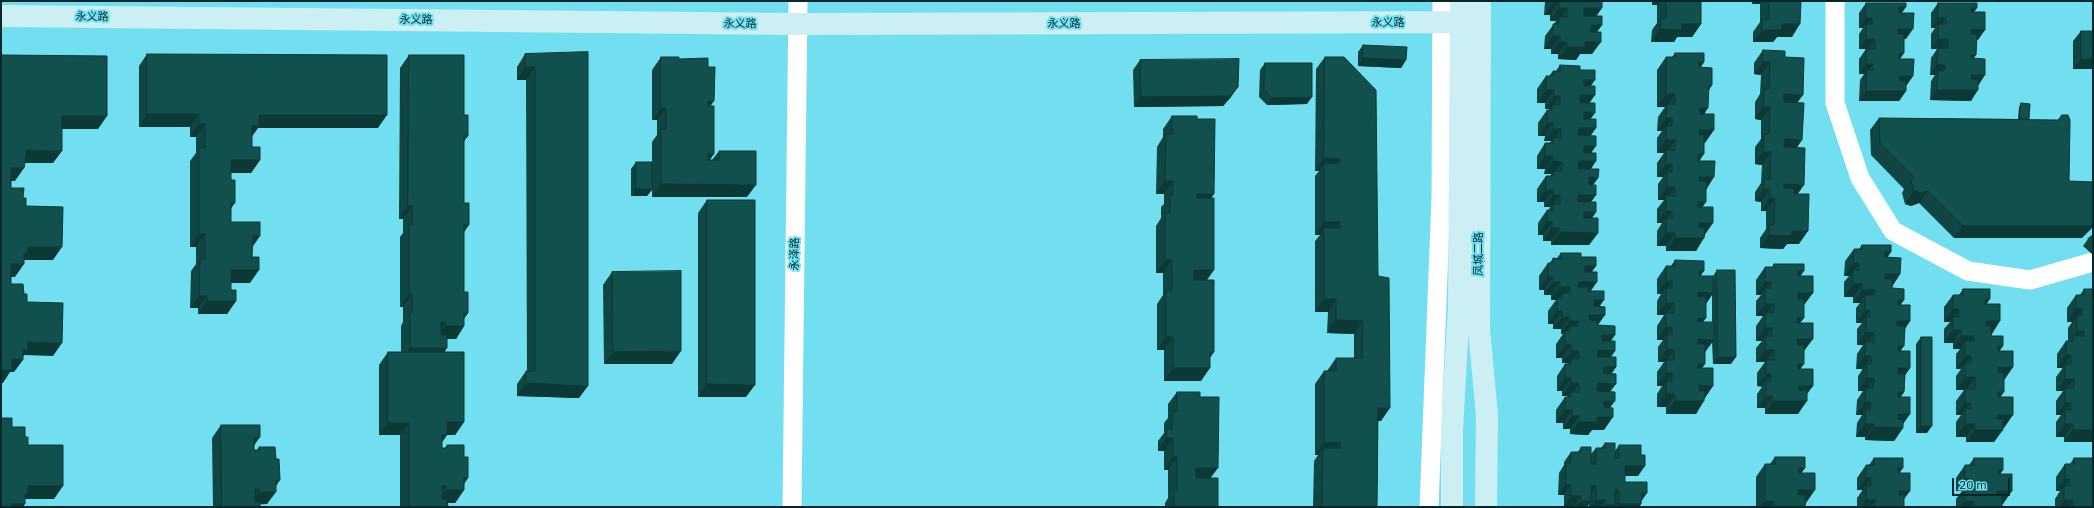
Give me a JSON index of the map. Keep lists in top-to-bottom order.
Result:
{
  "streets": {
    "street": ["永义路", "永泽路", "凤城二路"]
  },
  "crossings": [
    ["永义路", "永泽路"],
    ["永义路", "凤城二路"]
  ],
  "scale_bar": "20 m"
}
